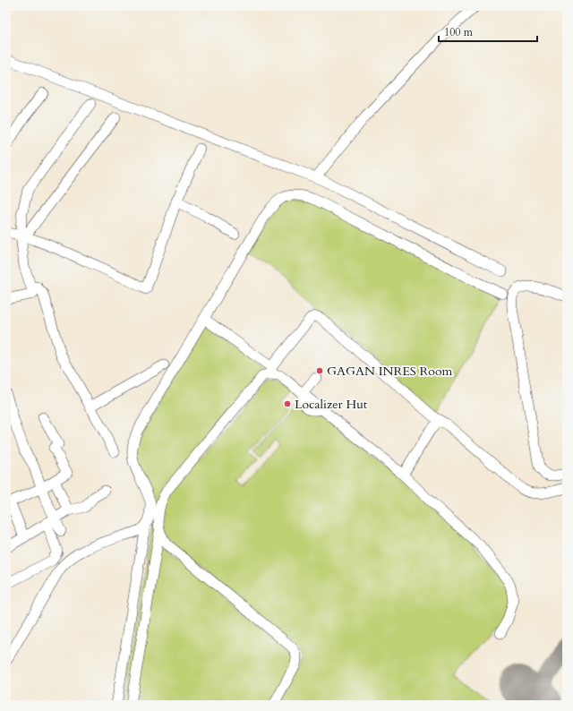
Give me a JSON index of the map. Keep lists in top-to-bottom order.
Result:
{
  "places": ["GAGAN INRES Room", "Localizer Hut"],
  "scale_bar": "100 m"
}
